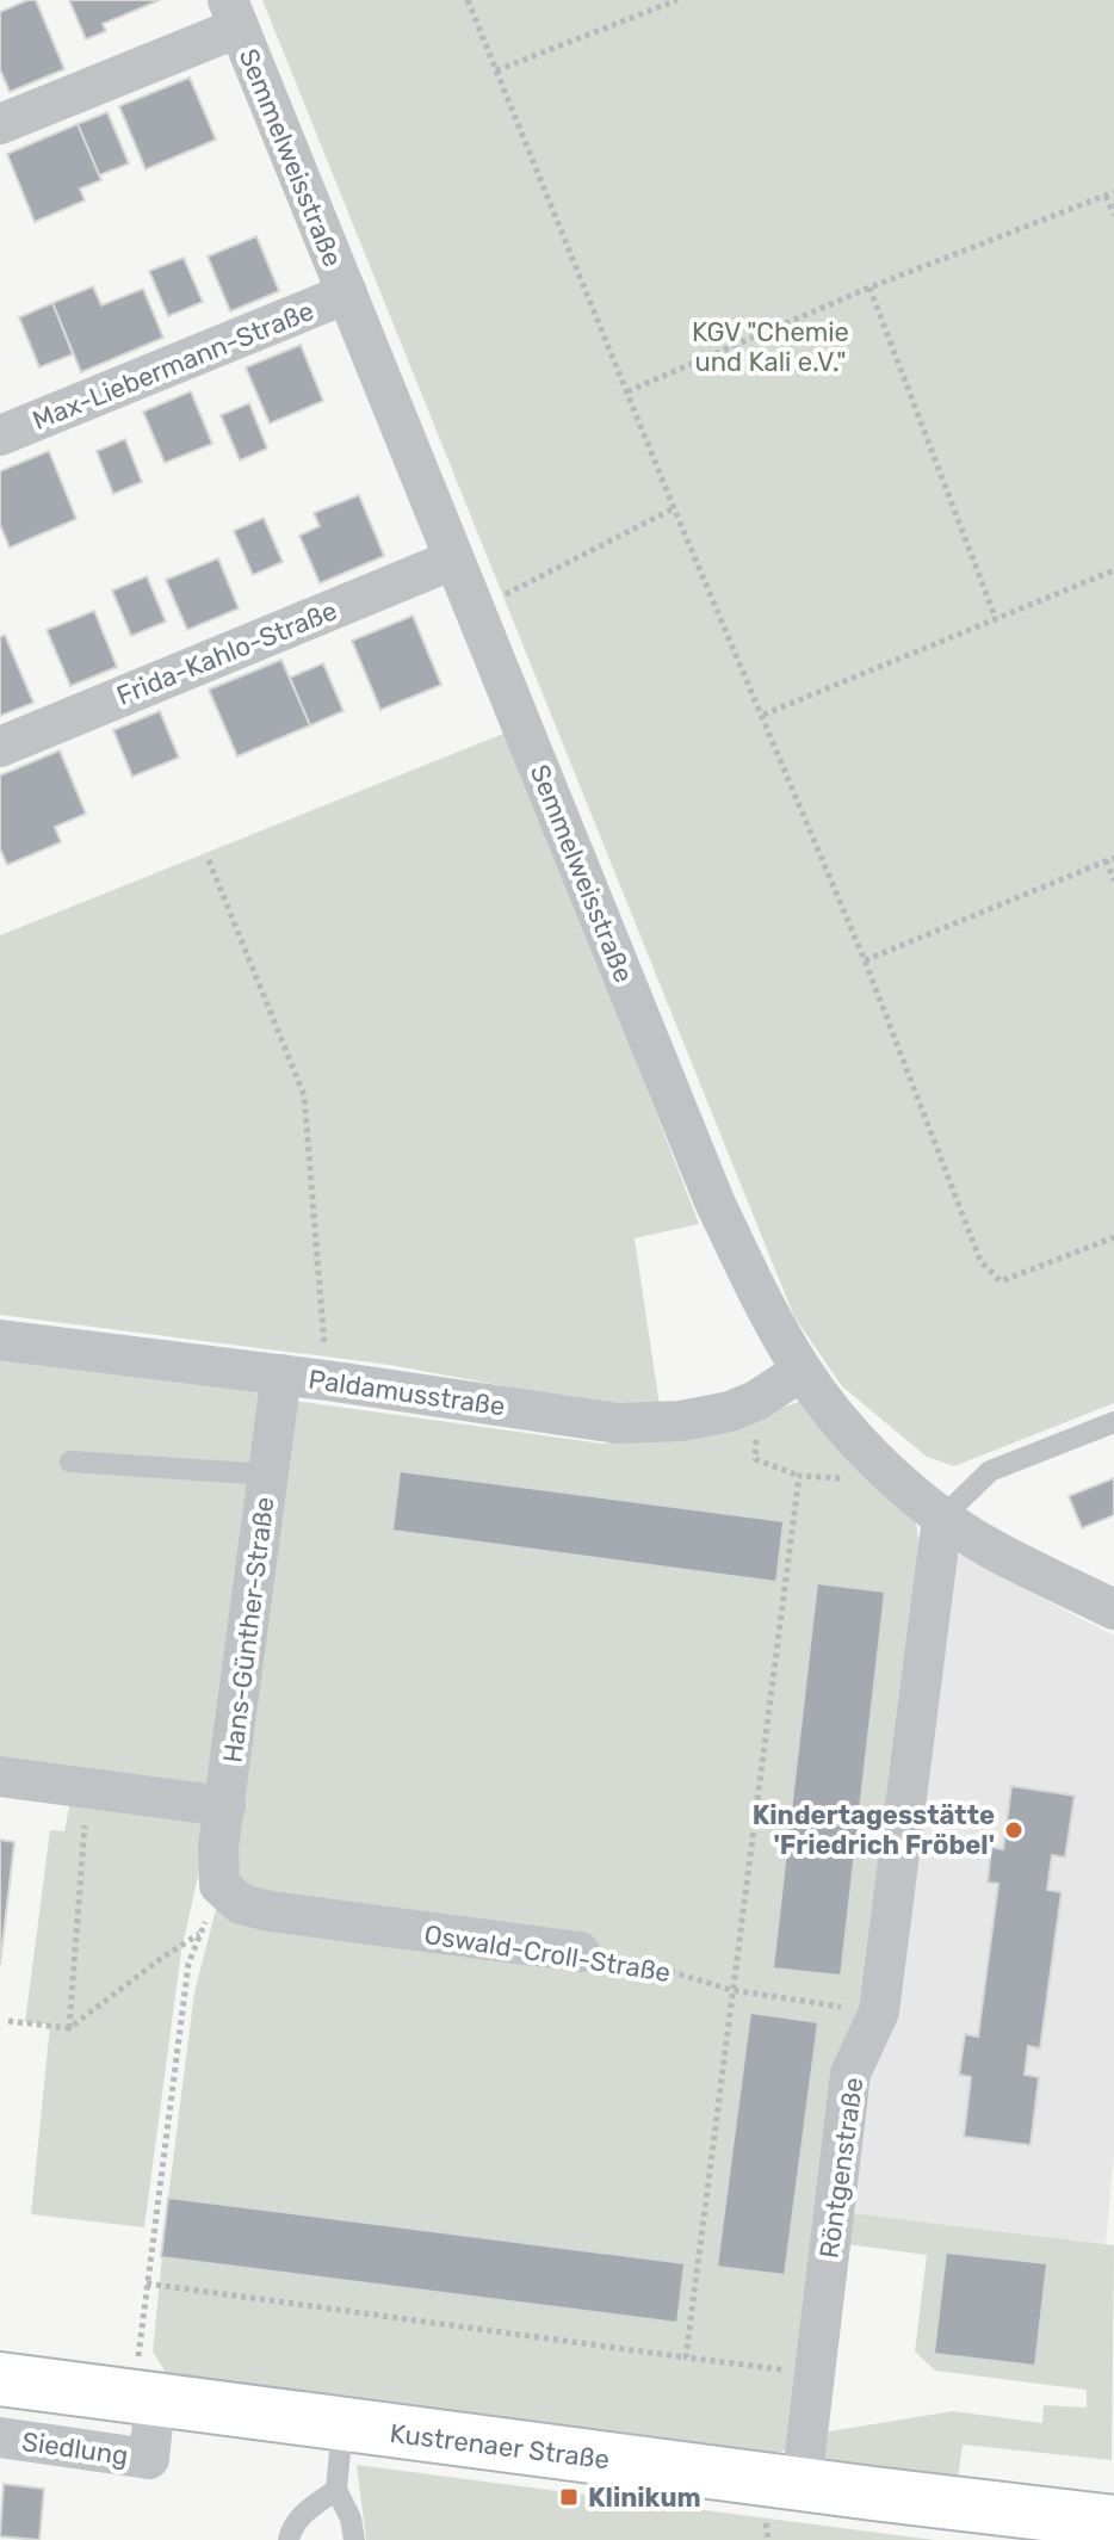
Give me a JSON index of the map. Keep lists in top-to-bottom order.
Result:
{
  "streets": {
    "street": [
      "Semmelweisstraße",
      "Max-Liebermann-Straße",
      "Frida-Kahlo-Straße",
      "Paldamusstraße",
      "Hans-Günther-Straße",
      "Oswald-Croll-Straße",
      "Röntgenstraße",
      "Kustrenaer Straße",
      "Siedlung"
    ]
  },
  "crossings": [
    ["Semmelweisstraße", "Max-Liebermann-Straße"],
    ["Semmelweisstraße", "Frida-Kahlo-Straße"],
    ["Semmelweisstraße", "Paldamusstraße"],
    ["Semmelweisstraße", "Röntgenstraße"],
    ["Paldamusstraße", "Hans-Günther-Straße"],
    ["Hans-Günther-Straße", "Oswald-Croll-Straße"],
    ["Oswald-Croll-Straße", "Röntgenstraße"],
    ["Röntgenstraße", "Kustrenaer Straße"],
    ["Kustrenaer Straße", "Siedlung"]
  ],
  "parks": ["KGV \"Chemie und Kali e.V.\""],
  "places": {
    "other": ["Kindertagesstätte 'Friedrich Fröbel'"],
    "transit": ["Klinikum"]
  }
}
